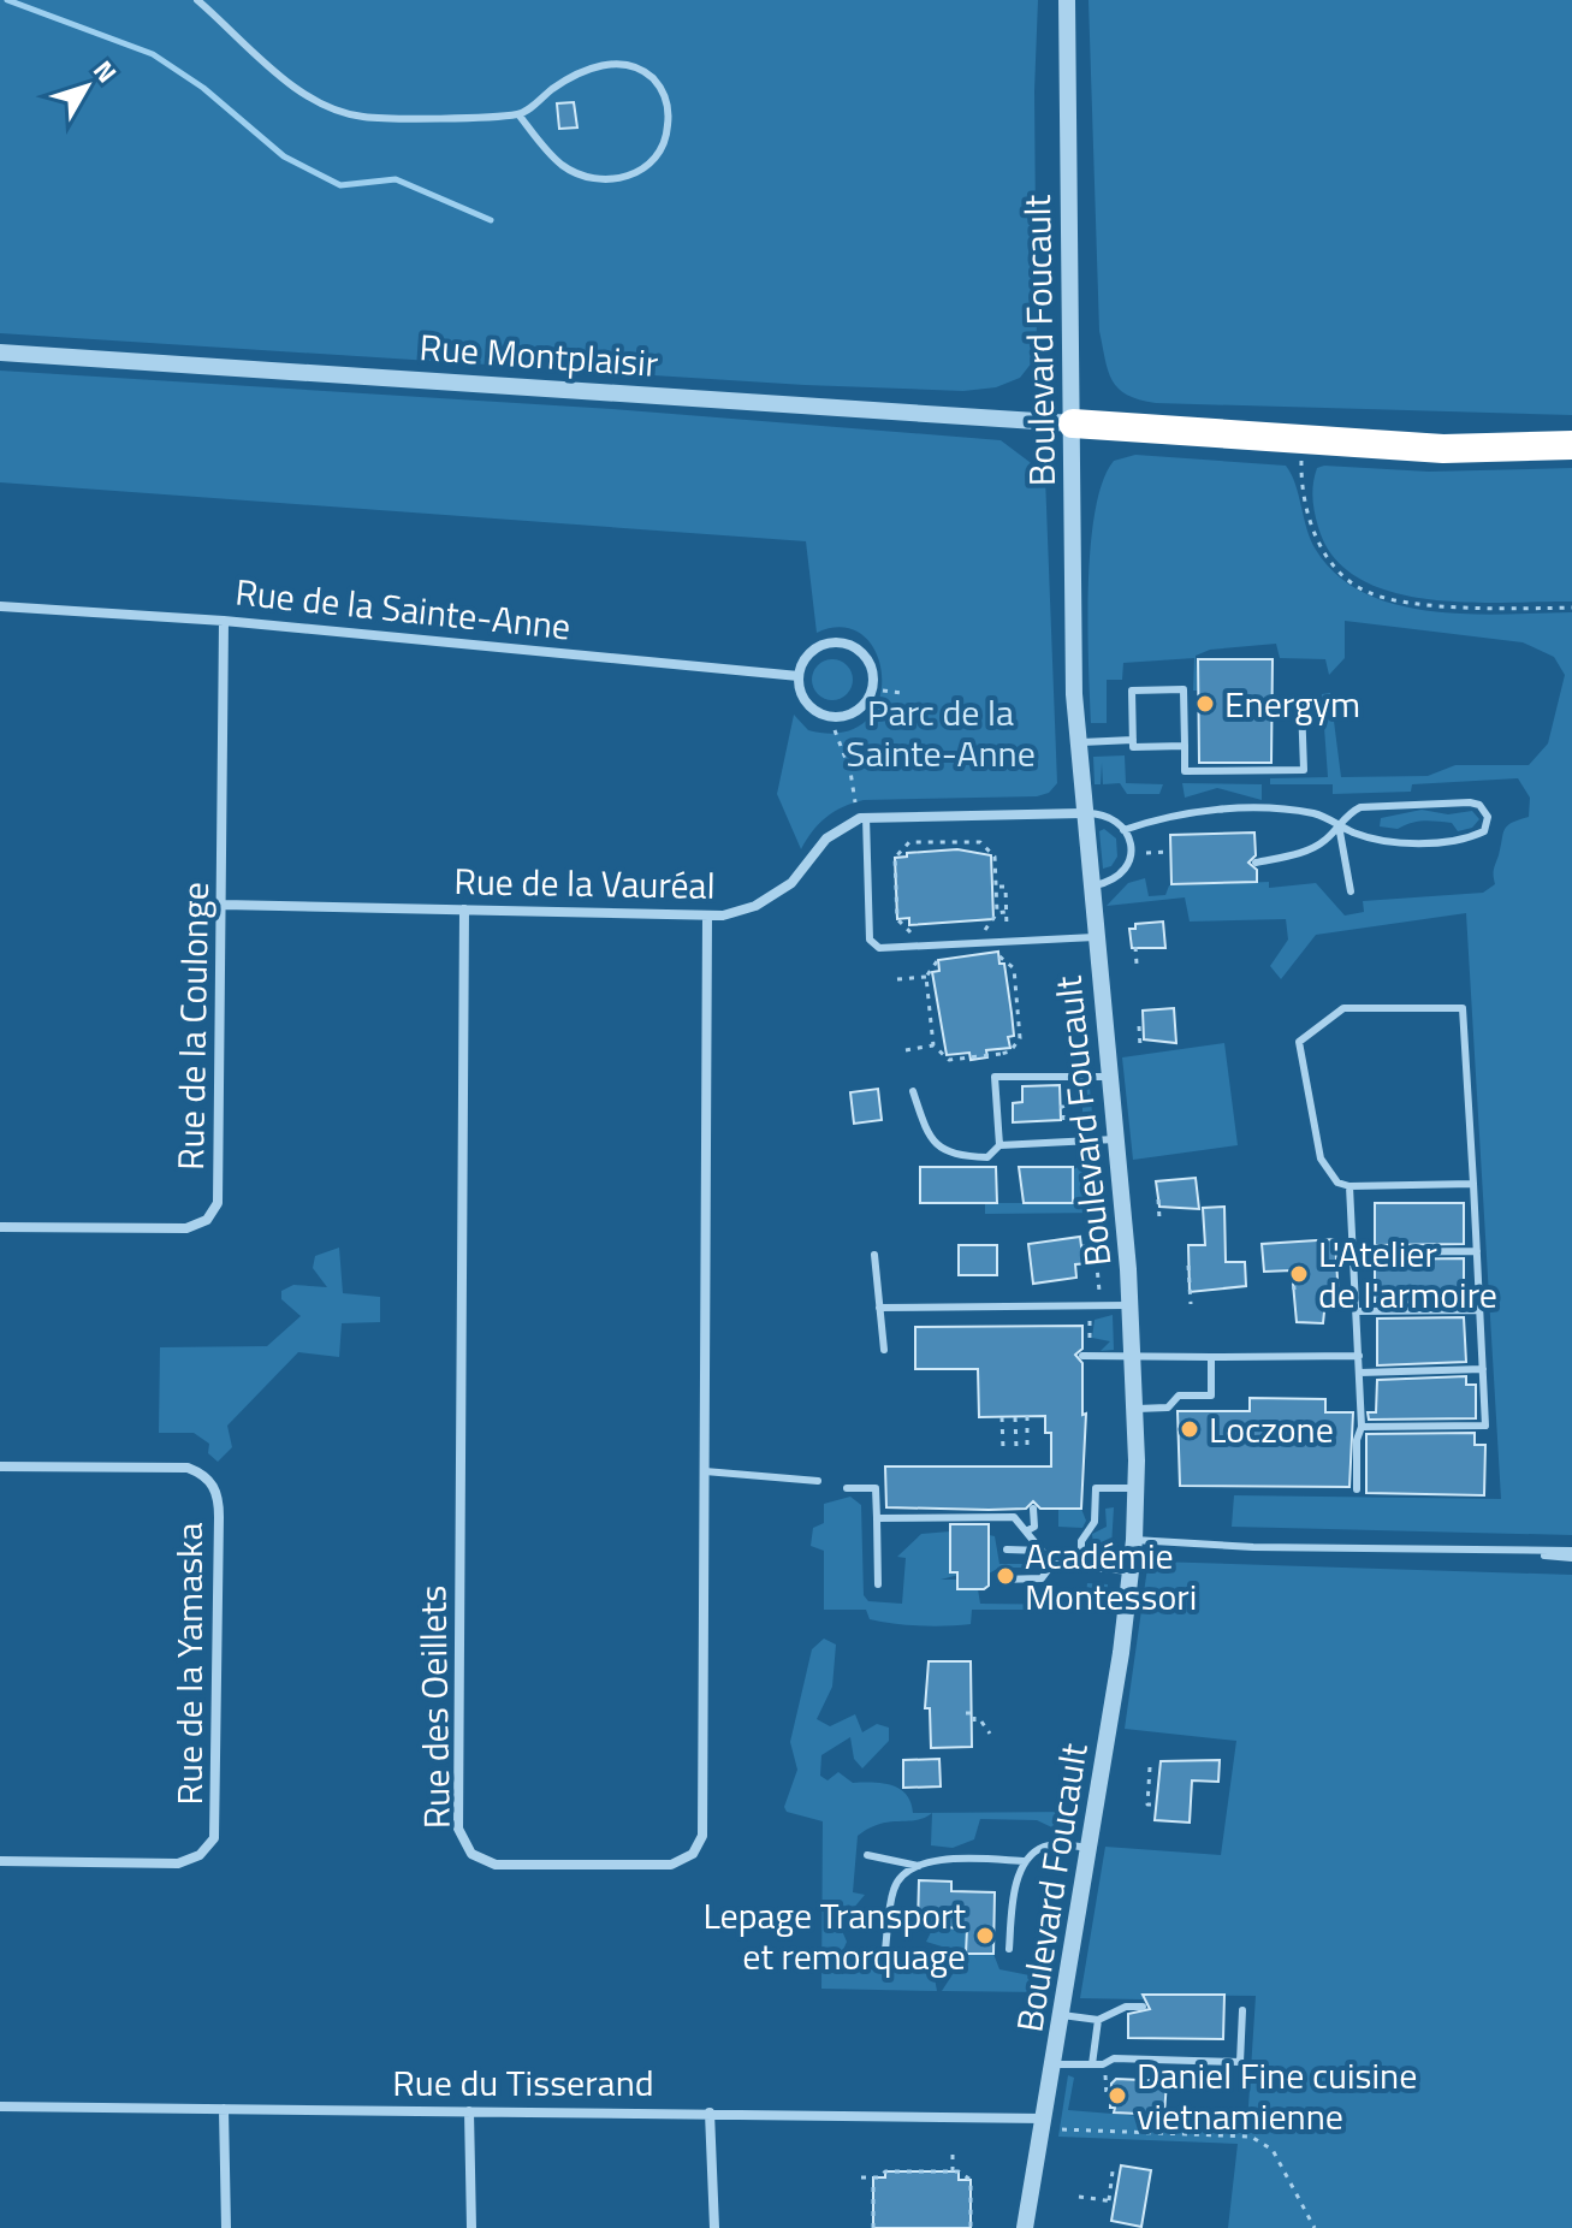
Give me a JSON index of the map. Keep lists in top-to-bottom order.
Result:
{
  "streets": {
    "street": [
      "Boulevard Foucault",
      "Rue Montplaisir",
      "Rue de la Sainte-Anne",
      "Rue de la Vauréal",
      "Rue de la Coulonge",
      "Rue de la Yamaska",
      "Rue des Oeillets",
      "Rue du Tisserand"
    ]
  },
  "crossings": [
    ["Boulevard Foucault", "Rue Montplaisir"],
    ["Boulevard Foucault", "Rue de la Vauréal"],
    ["Boulevard Foucault", "Rue du Tisserand"],
    ["Rue de la Sainte-Anne", "Rue de la Coulonge"],
    ["Rue de la Vauréal", "Rue de la Coulonge"],
    ["Rue de la Vauréal", "Rue des Oeillets"]
  ],
  "parks": ["Parc de la Sainte-Anne"],
  "places": [
    "Energym",
    "L'Atelier de l'armoire",
    "Loczone",
    "Académie Montessori",
    "Lepage Transport et remorquage",
    "Daniel Fine cuisine vietnamienne"
  ],
  "north": "top right"
}
